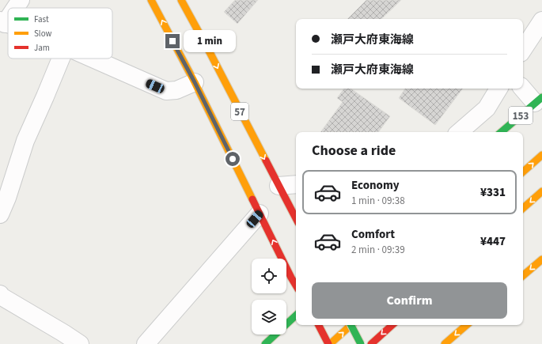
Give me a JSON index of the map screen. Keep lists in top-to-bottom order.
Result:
{
  "streets": {
    "main road": ["57", "153"]
  },
  "legend": ["Fast", "Slow", "Jam"],
  "page": {
    "banner": ["瀬戸大府東海線", "瀬戸大府東海線"],
    "bubble": "1 min",
    "heading": "Choose a ride",
    "list": [
      {
        "name": "Economy",
        "note": "1 min · 09:38",
        "value": "¥331"
      },
      {
        "name": "Comfort",
        "note": "2 min · 09:39",
        "value": "¥447"
      }
    ],
    "buttons": "Confirm"
  }
}
